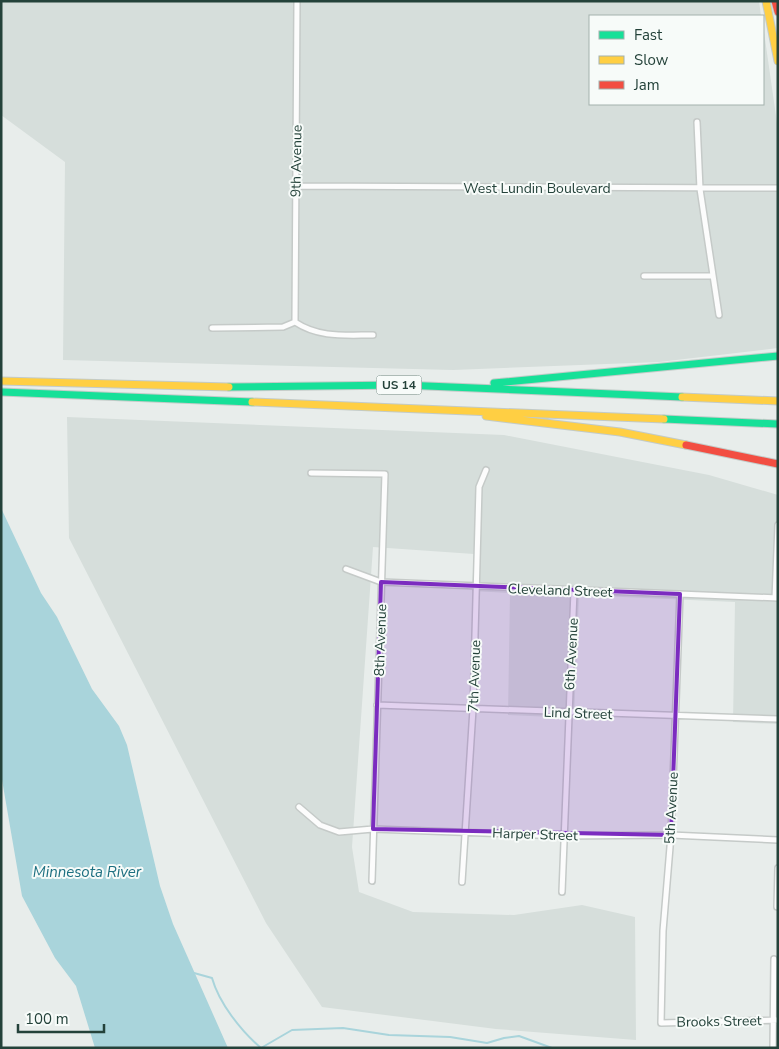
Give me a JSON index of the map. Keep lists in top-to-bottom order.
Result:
{
  "streets": {
    "main road": ["US 14"],
    "street": [
      "9th Avenue",
      "West Lundin Boulevard",
      "Cleveland Street",
      "8th Avenue",
      "6th Avenue",
      "7th Avenue",
      "Lind Street",
      "5th Avenue",
      "Harper Street",
      "Brooks Street"
    ]
  },
  "crossings": [
    ["9th Avenue", "West Lundin Boulevard"],
    ["Cleveland Street", "8th Avenue"],
    ["Cleveland Street", "6th Avenue"],
    ["Cleveland Street", "7th Avenue"],
    ["Cleveland Street", "5th Avenue"],
    ["8th Avenue", "Lind Street"],
    ["8th Avenue", "Harper Street"],
    ["6th Avenue", "Lind Street"],
    ["6th Avenue", "Harper Street"],
    ["7th Avenue", "Lind Street"],
    ["7th Avenue", "Harper Street"],
    ["Lind Street", "5th Avenue"],
    ["5th Avenue", "Harper Street"],
    ["5th Avenue", "Brooks Street"]
  ],
  "water": ["Minnesota River"],
  "legend": ["Fast", "Slow", "Jam"],
  "scale_bar": "100 m"
}
